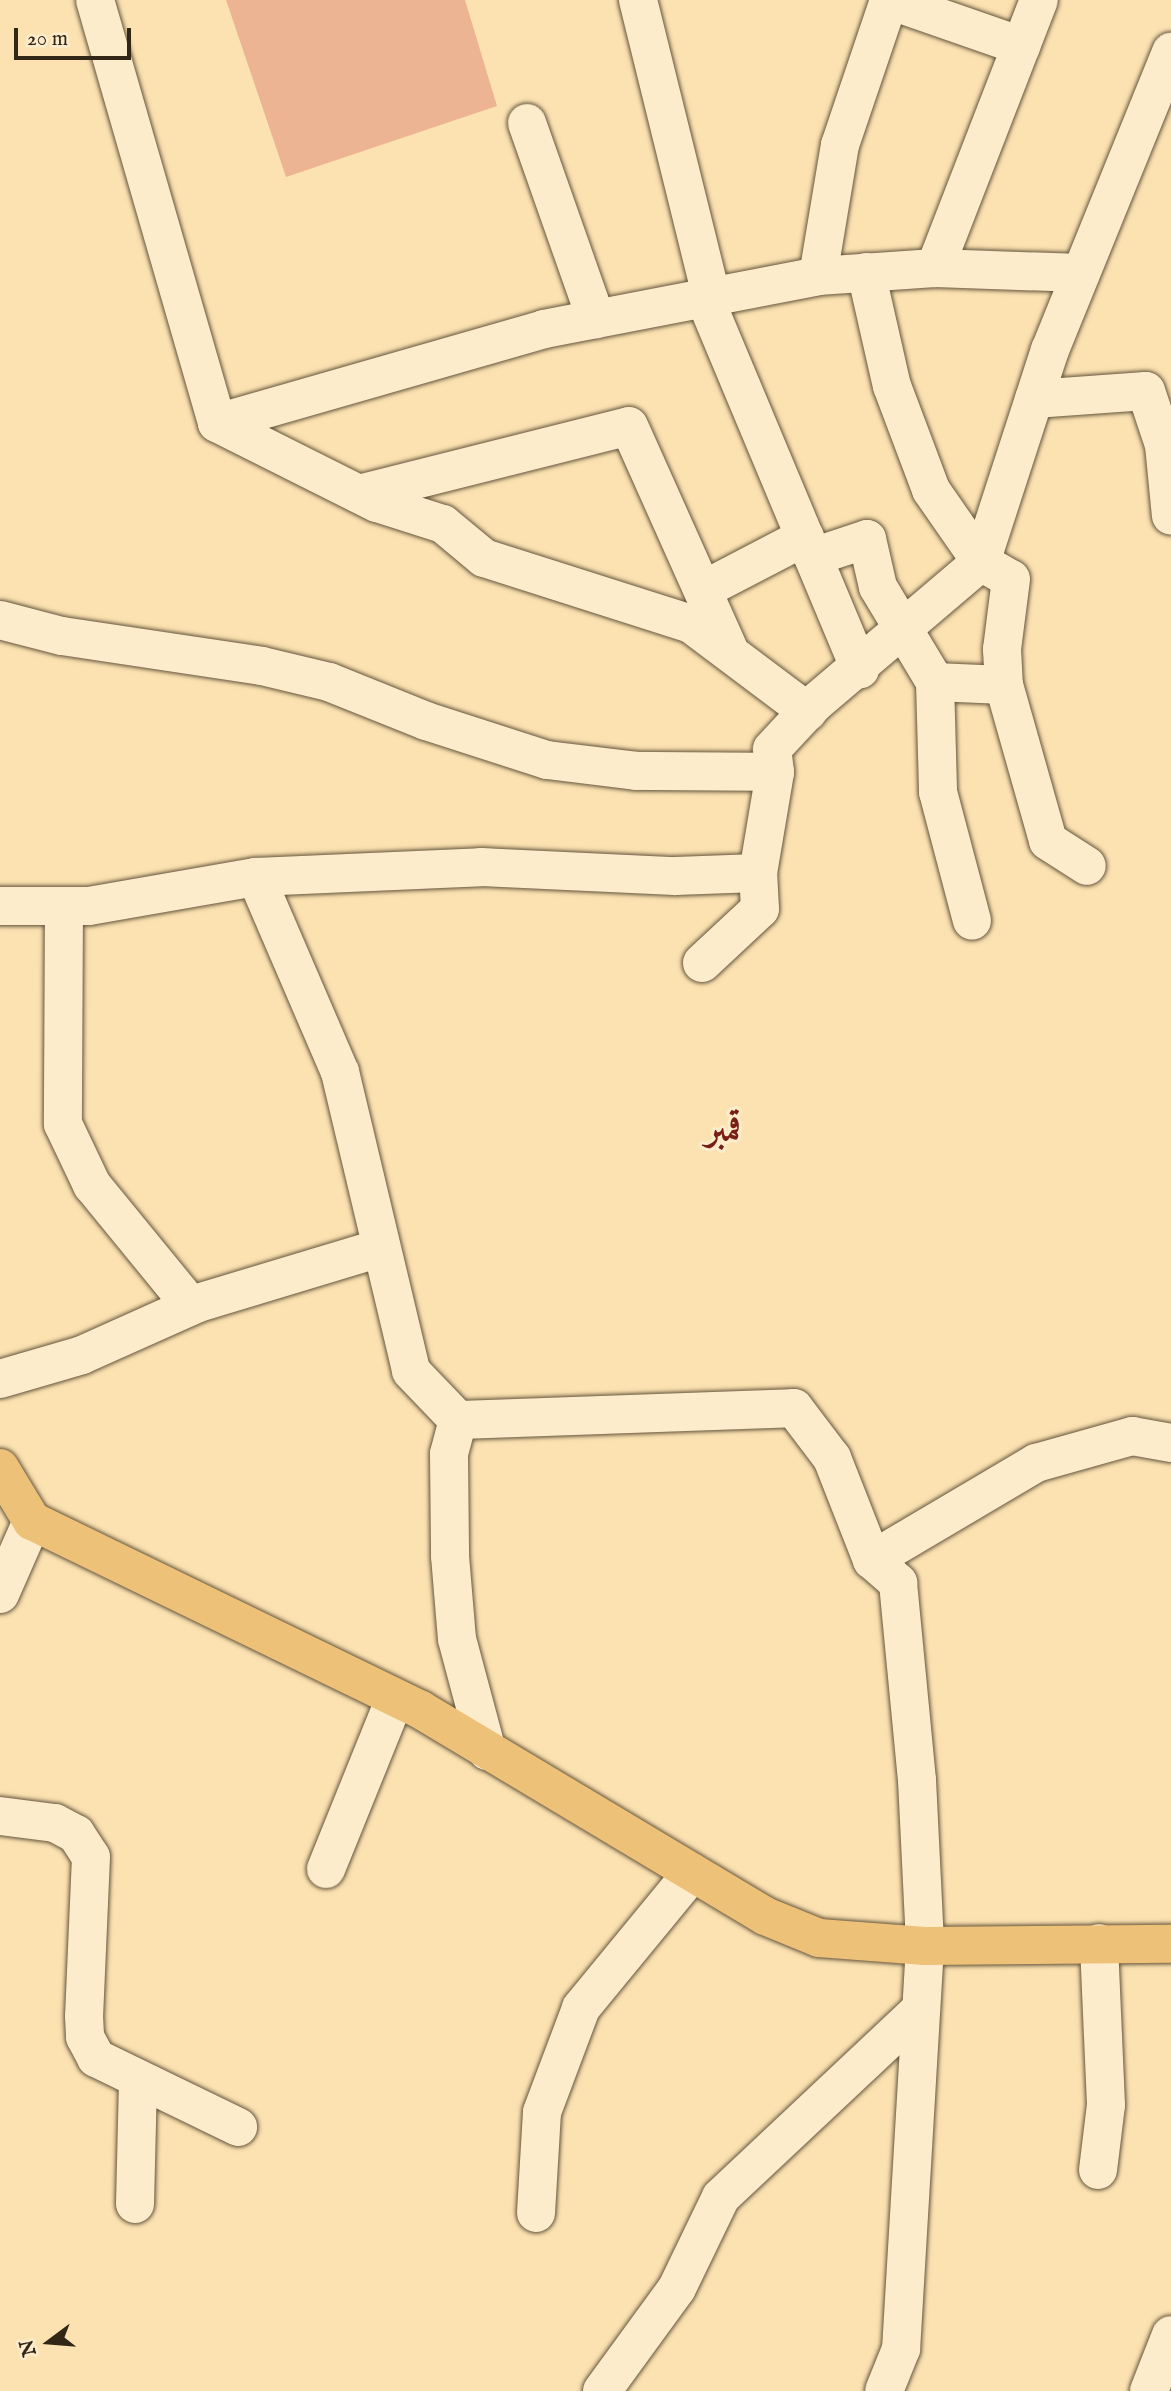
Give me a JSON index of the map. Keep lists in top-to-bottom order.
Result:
{
  "districts": ["قمبر"],
  "scale_bar": "20 m",
  "north": "left"
}
